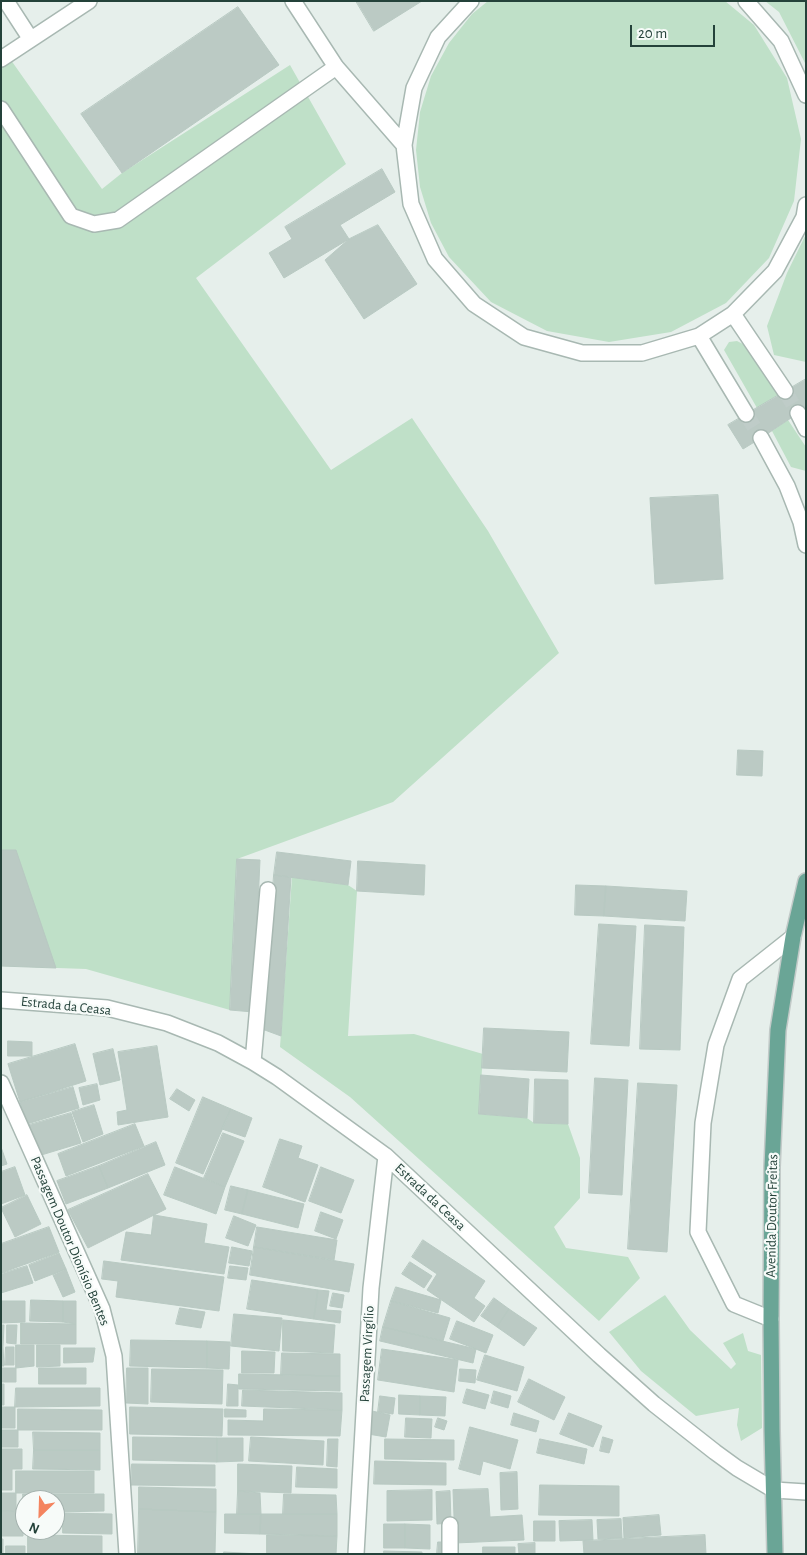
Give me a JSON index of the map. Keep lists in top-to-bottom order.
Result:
{
  "streets": {
    "main road": ["Avenida Doutor Freitas"],
    "street": ["Estrada da Ceasa", "Passagem Doutor Dionísio Bentes", "Passagem Virgílio"]
  },
  "crossings": [
    ["Estrada da Ceasa", "Avenida Doutor Freitas"],
    ["Estrada da Ceasa", "Passagem Virgílio"]
  ],
  "scale_bar": "20 m",
  "north": "bottom left"
}
